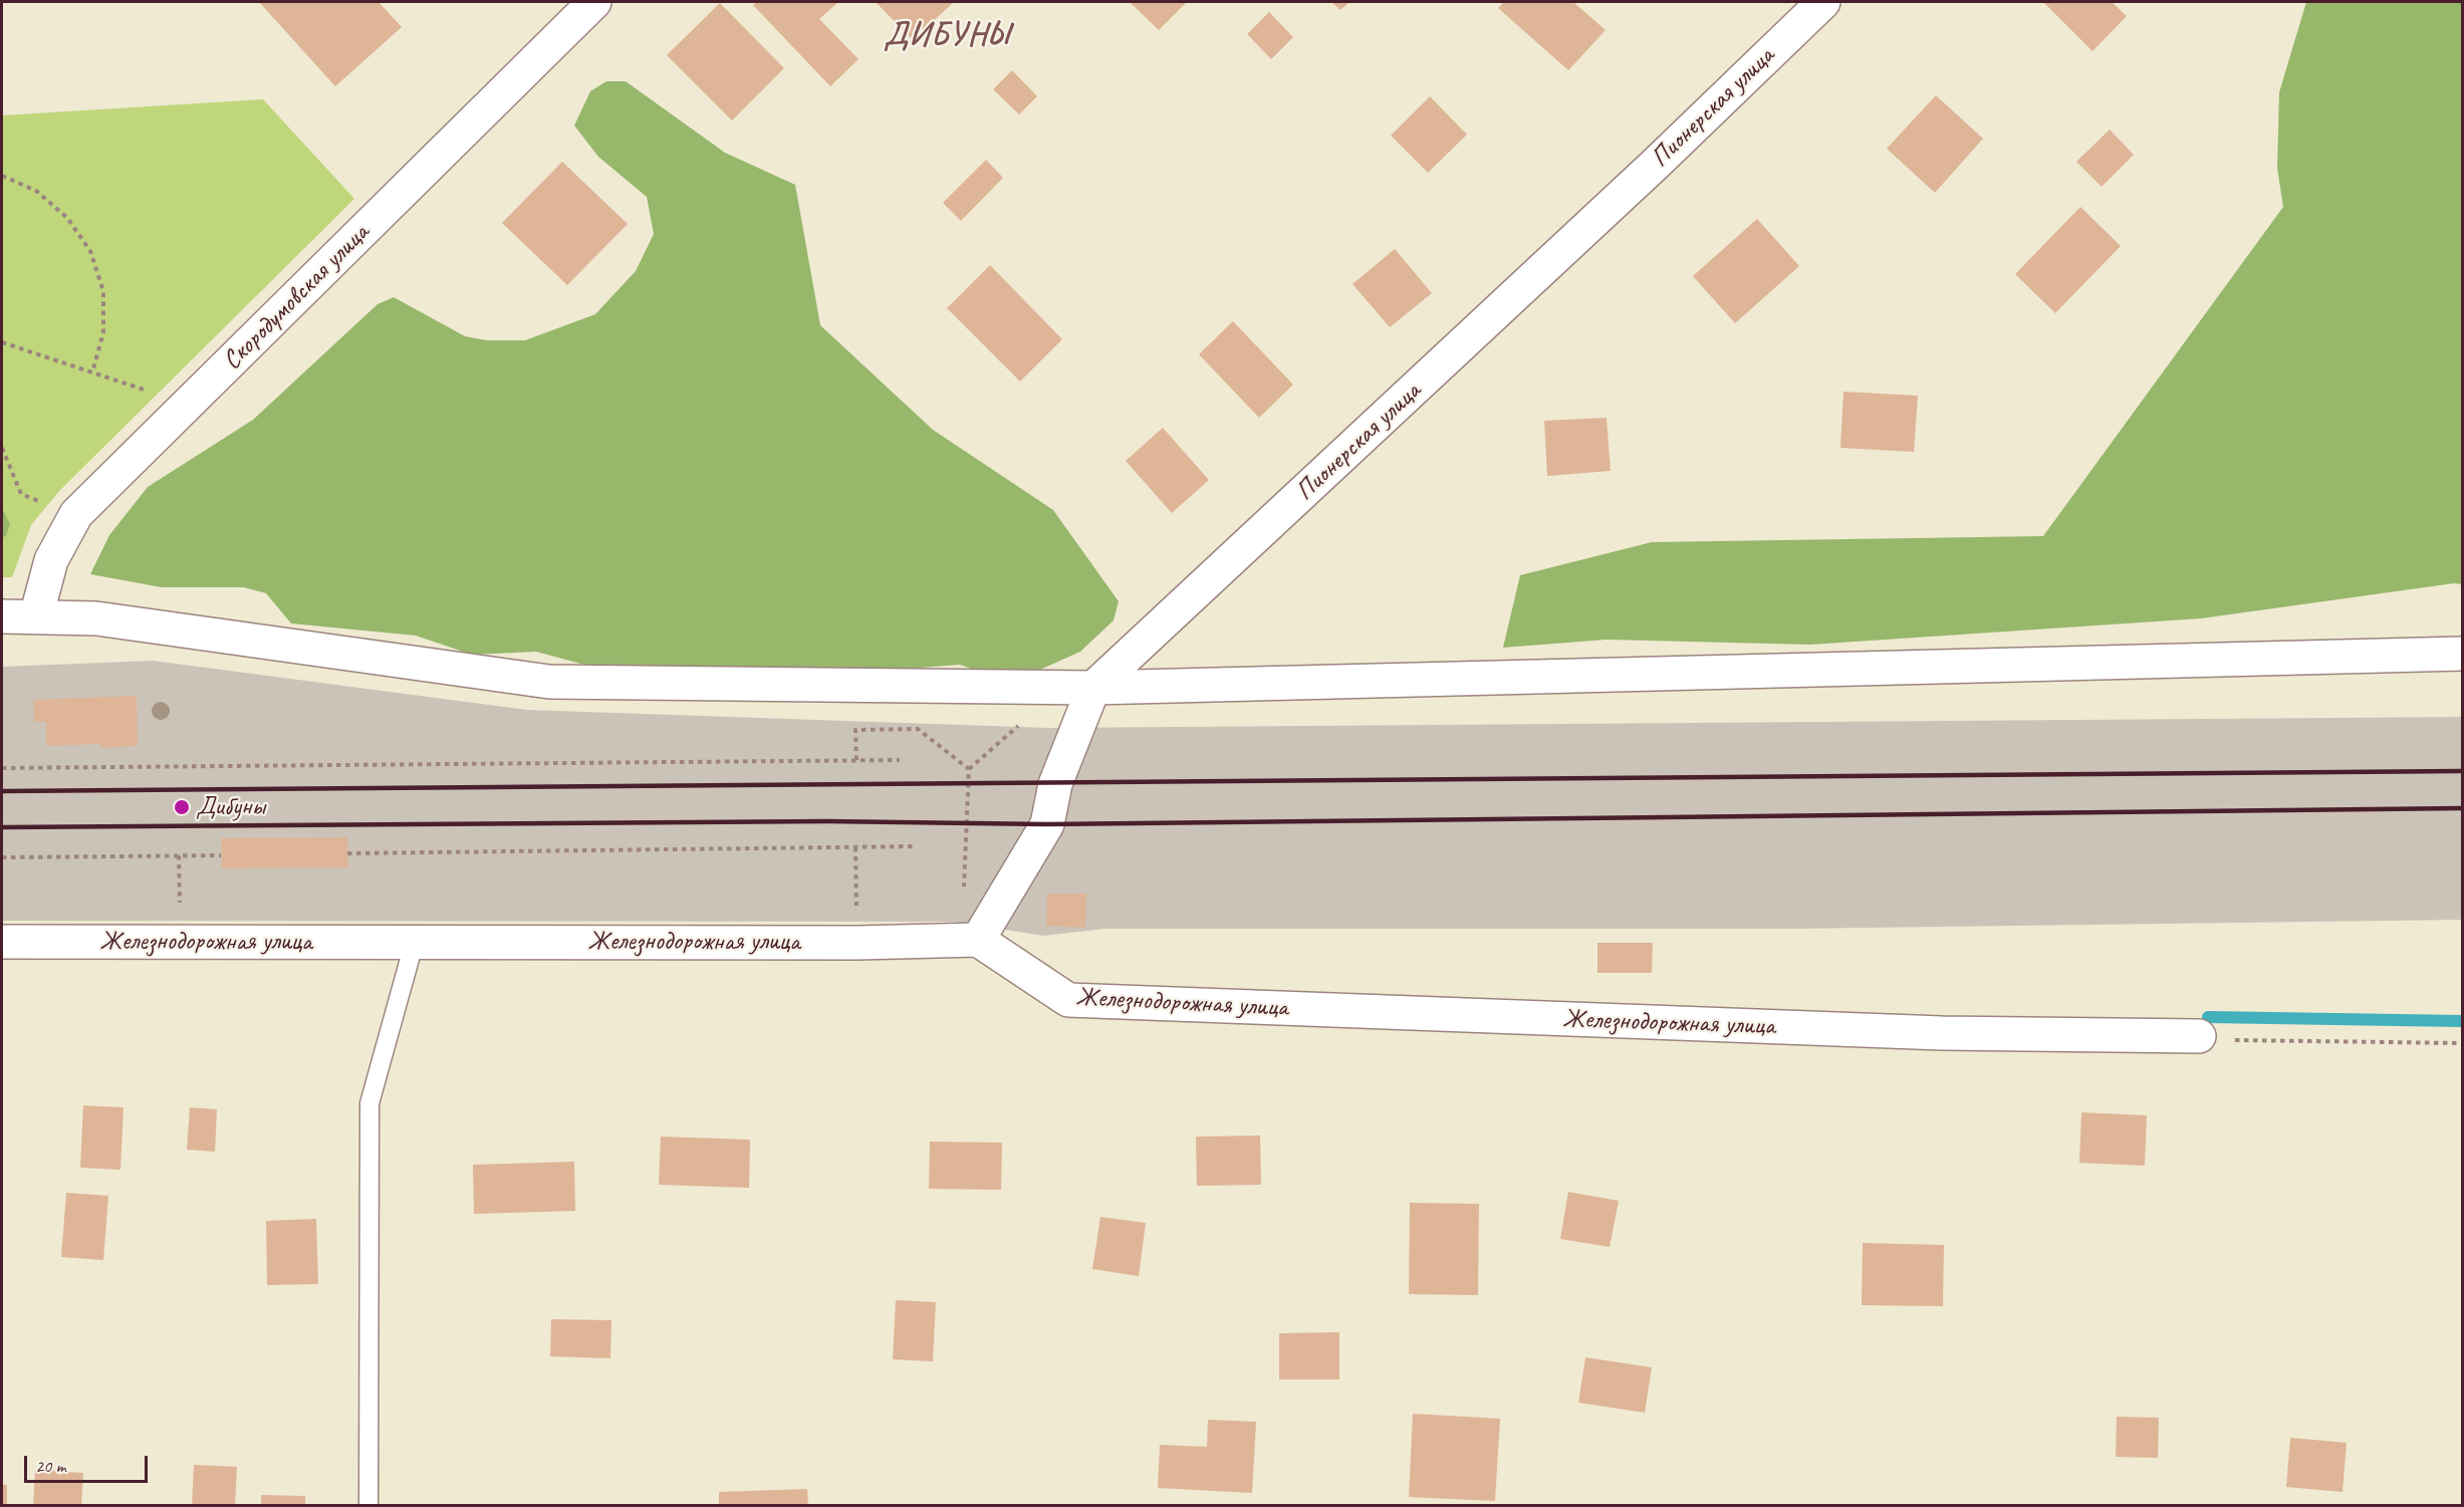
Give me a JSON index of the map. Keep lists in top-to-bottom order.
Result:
{
  "streets": {
    "street": ["Пионерская улица", "Скородумовская улица", "Железнодорожная улица"]
  },
  "crossings": [
    ["Пионерская улица", "Железнодорожная улица"]
  ],
  "districts": ["ДИБУНЫ"],
  "places": ["Дибуны"],
  "scale_bar": "20 m"
}
